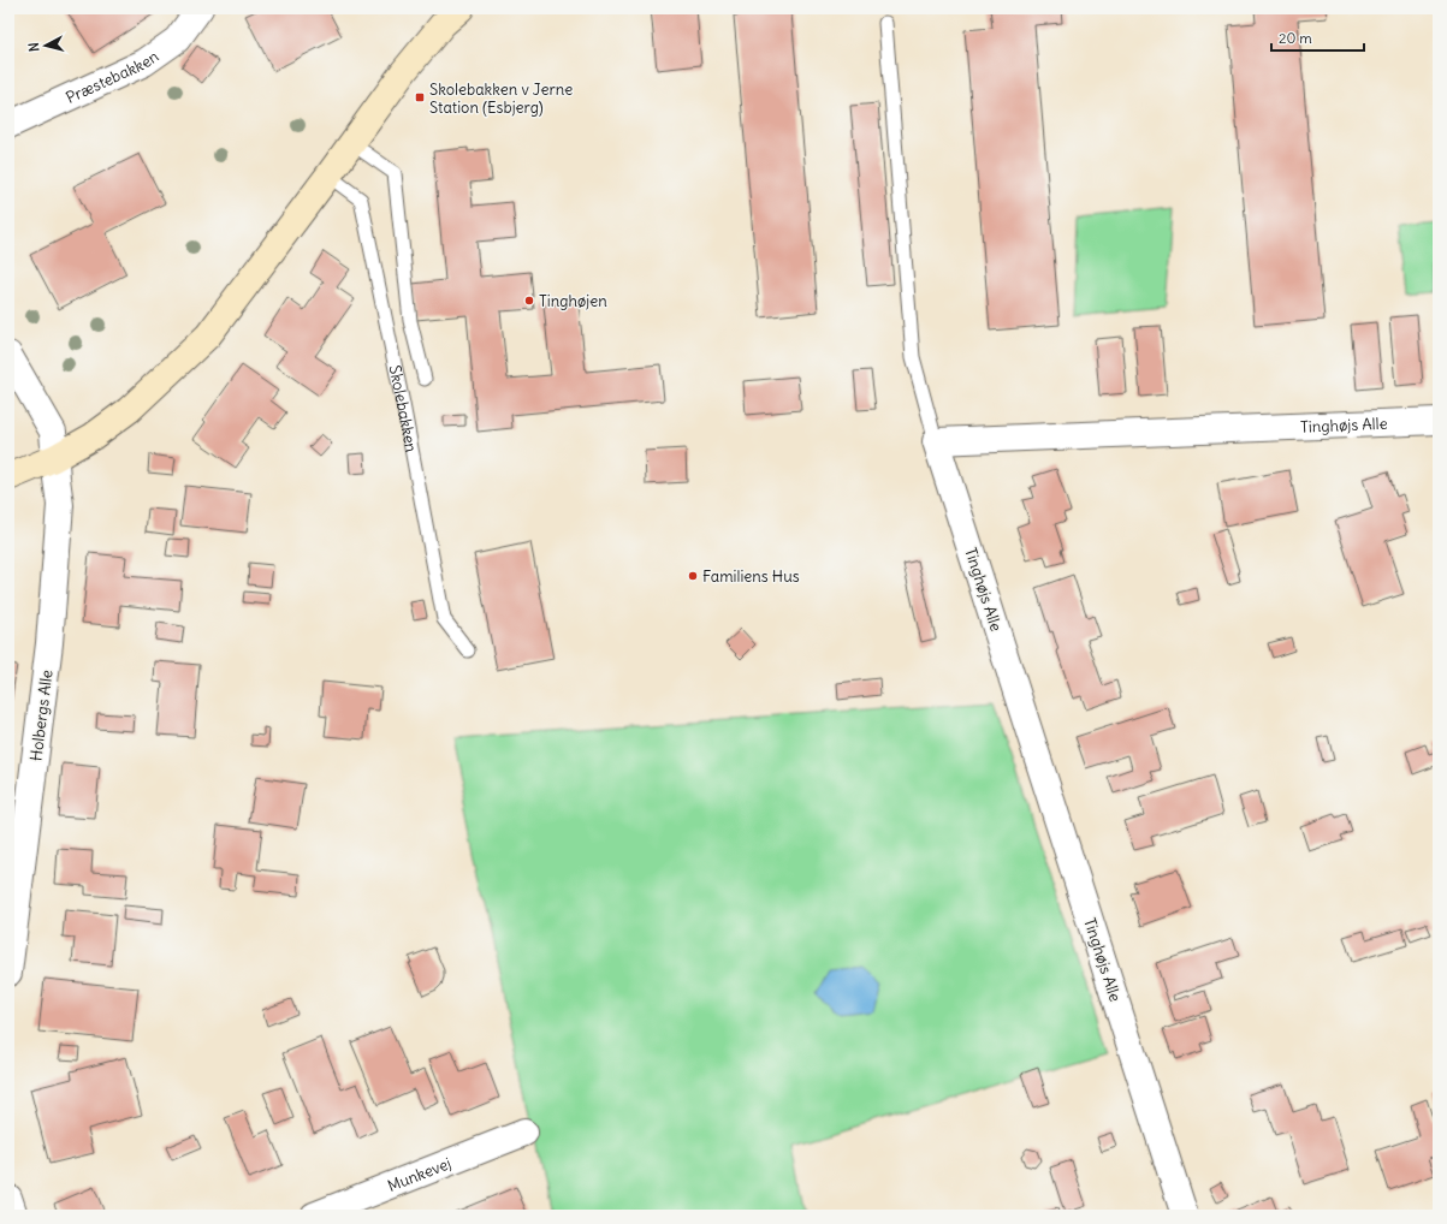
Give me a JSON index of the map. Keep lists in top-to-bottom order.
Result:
{
  "streets": {
    "street": [
      "Præstebakken",
      "Tinghøjs Alle",
      "Holbergs Alle",
      "Munkevej"
    ],
    "lane": ["Skolebakken"]
  },
  "places": {
    "transit": ["Skolebakken v Jerne Station (Esbjerg)"],
    "other": ["Tinghøjen", "Familiens Hus"]
  },
  "scale_bar": "20 m",
  "north": "left"
}
